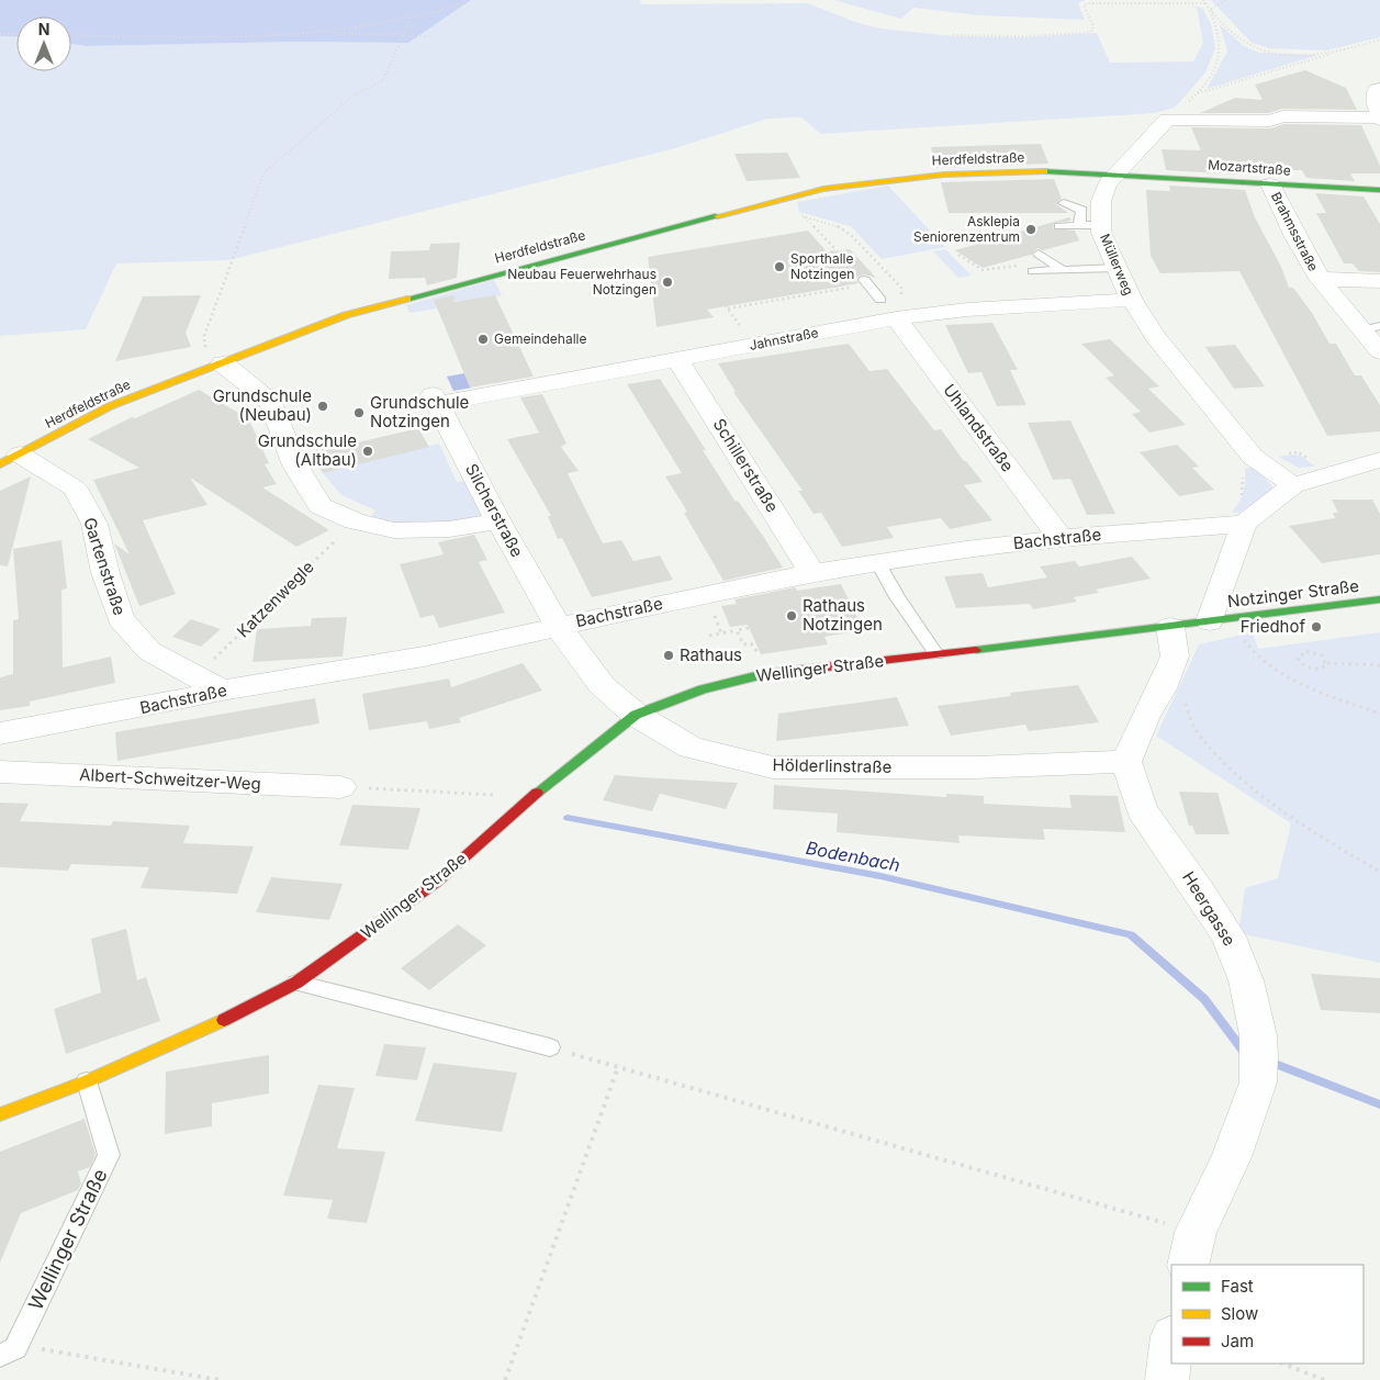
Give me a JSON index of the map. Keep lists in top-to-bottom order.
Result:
{
  "streets": {
    "street": [
      "Herdfeldstraße",
      "Mozartstraße",
      "Brahmsstraße",
      "Müllerweg",
      "Jahnstraße",
      "Uhlandstraße",
      "Schillerstraße",
      "Silcherstraße",
      "Bachstraße",
      "Gartenstraße",
      "Notzinger Straße",
      "Wellinger Straße",
      "Hölderlinstraße",
      "Albert-Schweitzer-Weg",
      "Heergasse"
    ],
    "path": ["Katzenwegle"]
  },
  "crossings": [
    ["Herdfeldstraße", "Mozartstraße"],
    ["Herdfeldstraße", "Müllerweg"],
    ["Herdfeldstraße", "Gartenstraße"],
    ["Mozartstraße", "Brahmsstraße"],
    ["Mozartstraße", "Müllerweg"],
    ["Müllerweg", "Jahnstraße"],
    ["Jahnstraße", "Uhlandstraße"],
    ["Jahnstraße", "Schillerstraße"],
    ["Jahnstraße", "Silcherstraße"],
    ["Uhlandstraße", "Bachstraße"],
    ["Schillerstraße", "Bachstraße"],
    ["Silcherstraße", "Bachstraße"],
    ["Silcherstraße", "Hölderlinstraße"],
    ["Bachstraße", "Gartenstraße"],
    ["Bachstraße", "Hölderlinstraße"],
    ["Gartenstraße", "Katzenwegle"],
    ["Notzinger Straße", "Wellinger Straße"],
    ["Wellinger Straße", "Hölderlinstraße"],
    ["Hölderlinstraße", "Heergasse"]
  ],
  "water": ["Bodenbach"],
  "places": [
    "Asklepia Seniorenzentrum",
    "Sporthalle Notzingen",
    "Neubau Feuerwehrhaus Notzingen",
    "Gemeindehalle",
    "Grundschule (Neubau)",
    "Grundschule Notzingen",
    "Grundschule (Altbau)",
    "Rathaus Notzingen",
    "Friedhof",
    "Rathaus"
  ],
  "legend": ["Fast", "Slow", "Jam"],
  "north": "top"
}
